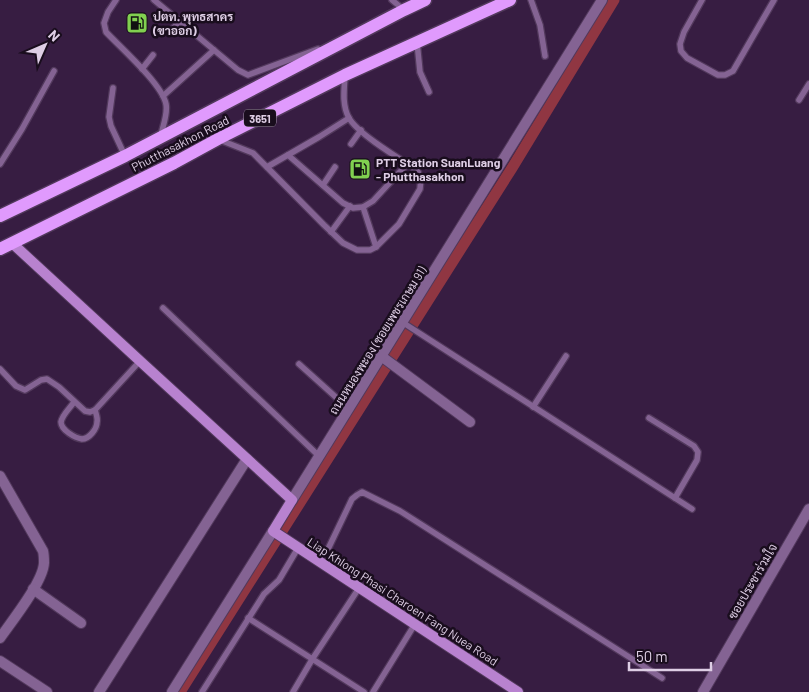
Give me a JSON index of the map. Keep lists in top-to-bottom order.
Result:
{
  "streets": {
    "main road": [
      "3651",
      "Phutthasakhon Road",
      "ถนนหนองพะอง (ซอยเพชรเกษม 91)",
      "Liap Khlong Phasi Charoen Fang Nuea Road"
    ],
    "street": ["ซอยประชาร่วมใจ"]
  },
  "crossings": [
    ["ถนนหนองพะอง (ซอยเพชรเกษม 91)", "Liap Khlong Phasi Charoen Fang Nuea Road"]
  ],
  "places": {
    "fuel station": ["ปตท. พุทธสาคร (ขาออก)", "PTT Station SuanLuang - Phutthasakhon"]
  },
  "scale_bar": "50 m",
  "north": "top right"
}
